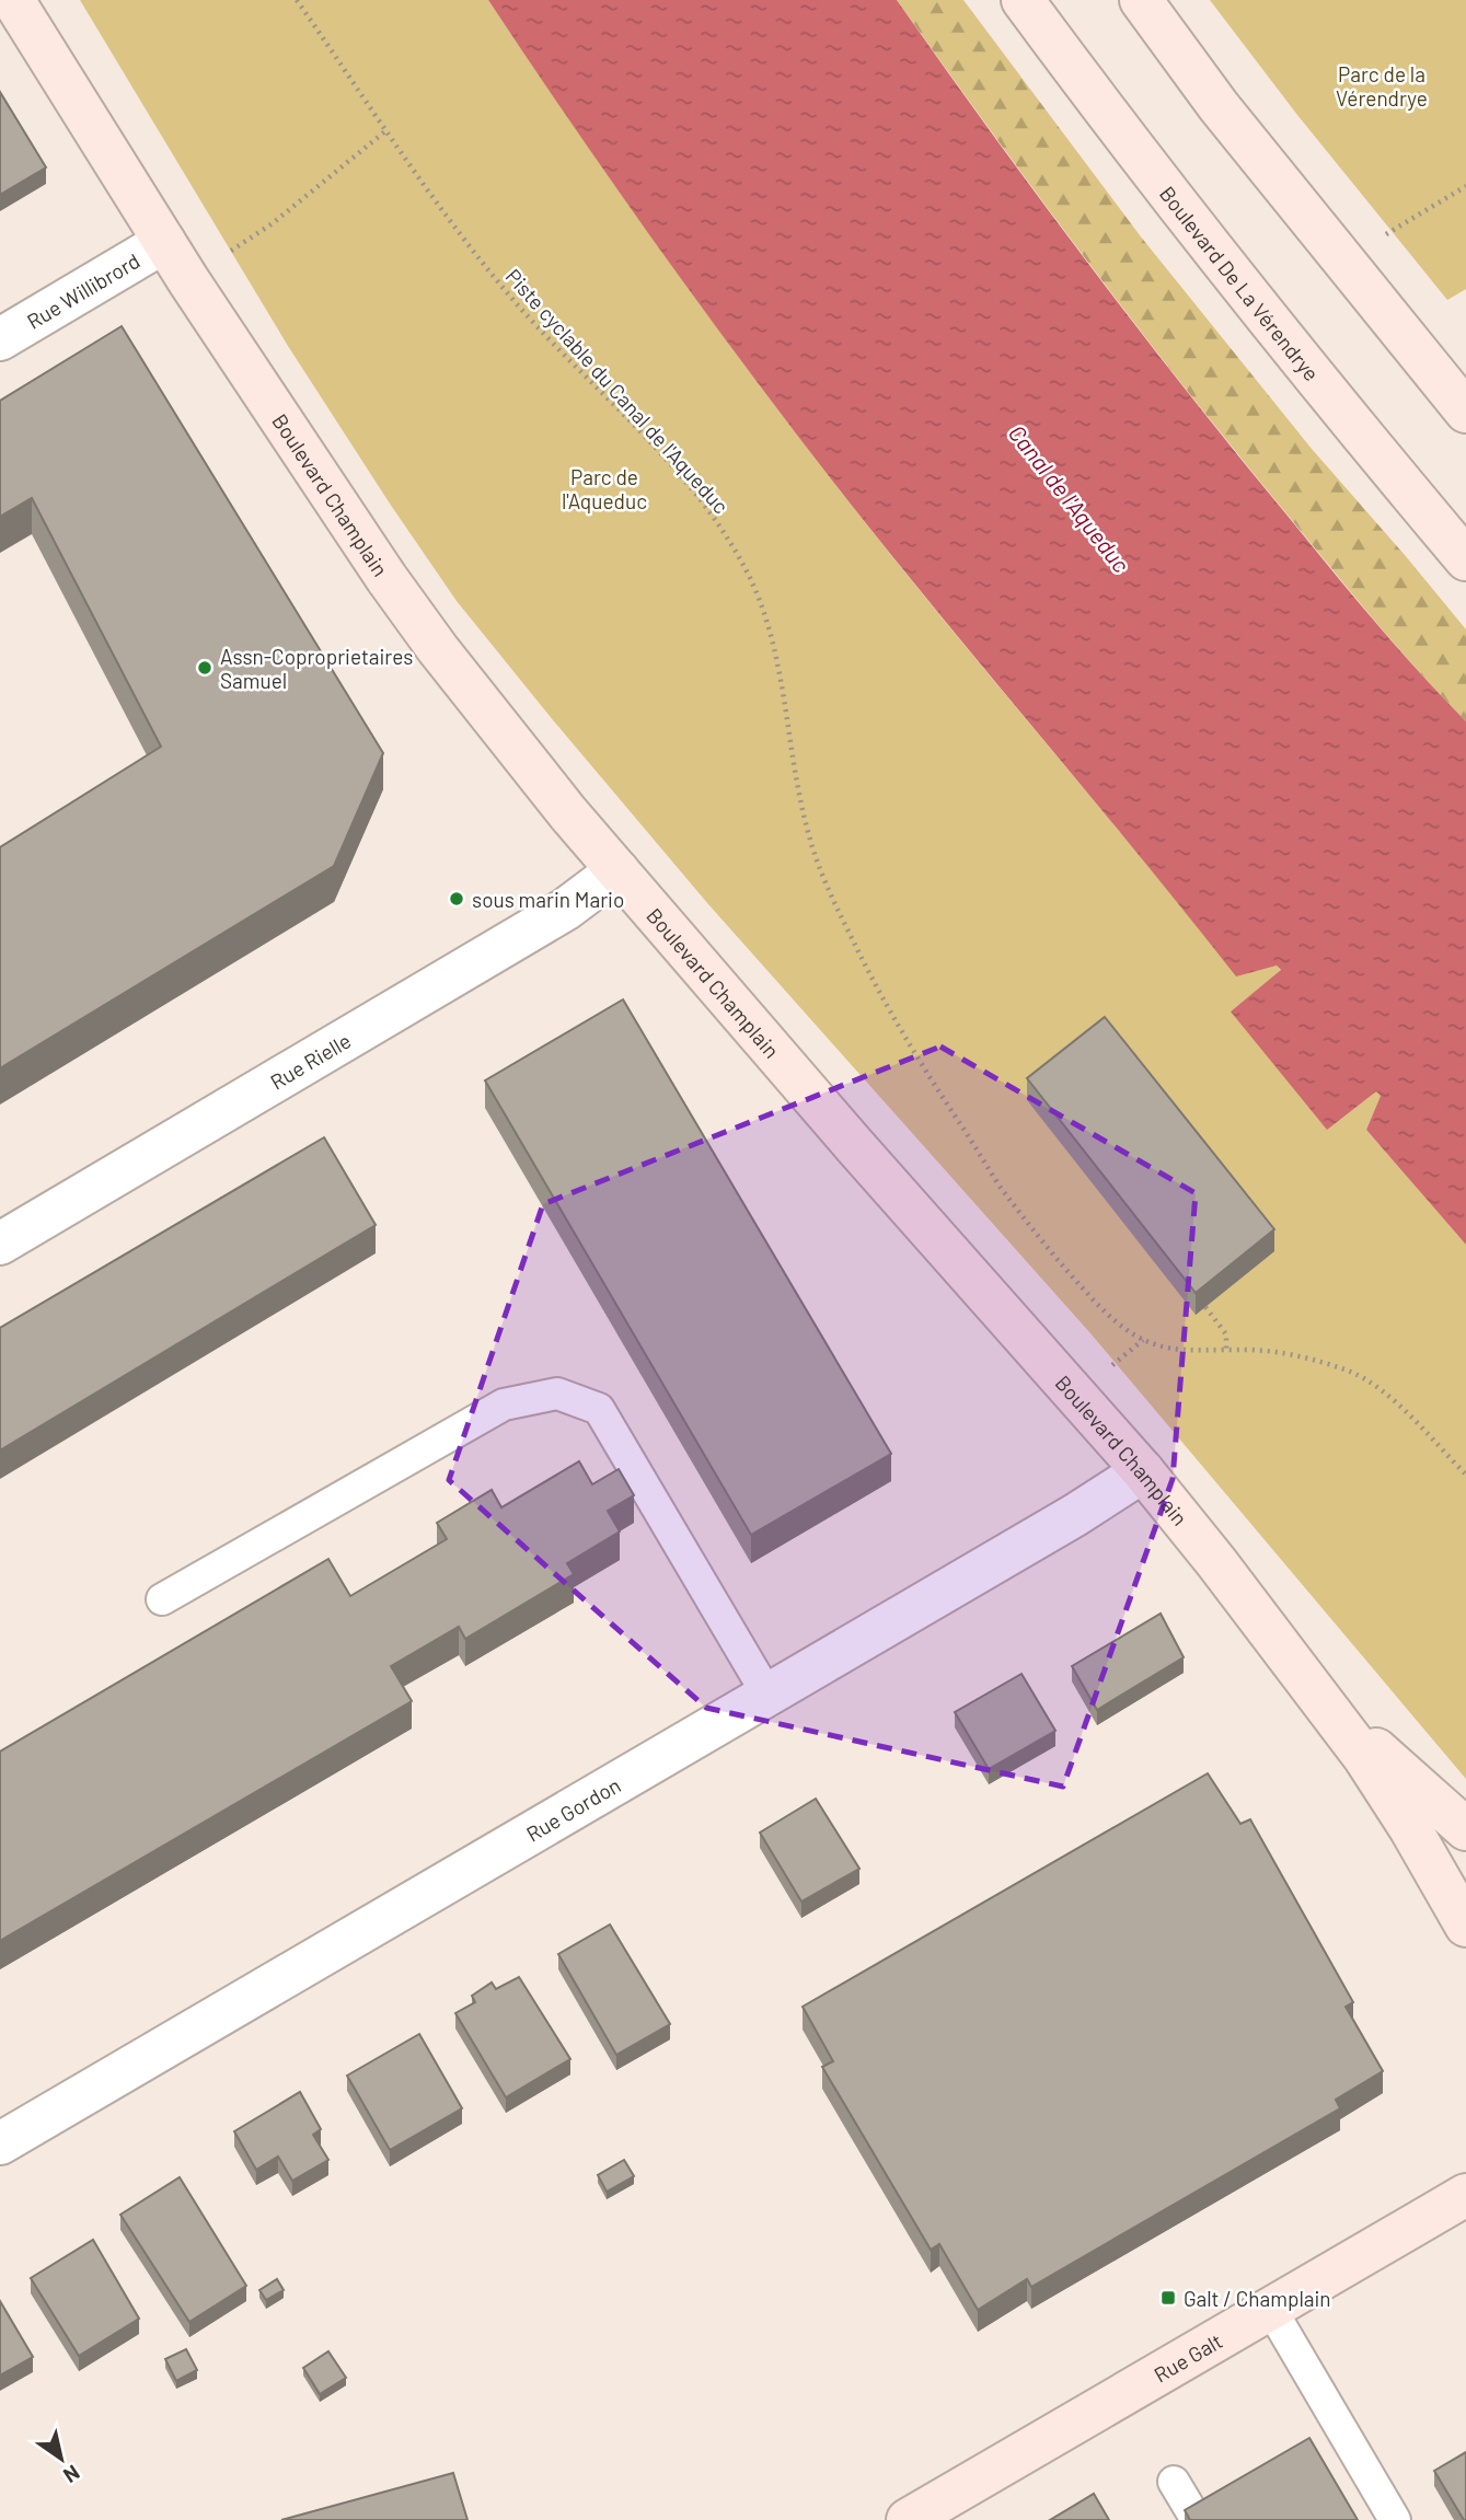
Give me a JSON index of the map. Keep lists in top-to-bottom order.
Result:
{
  "streets": {
    "main road": ["Boulevard De La Vérendrye", "Boulevard Champlain", "Rue Galt"],
    "street": ["Rue Willibrord", "Rue Rielle", "Rue Gordon"],
    "path": ["Piste cyclable du Canal de l'Aqueduc"]
  },
  "crossings": [
    ["Rue Willibrord", "Boulevard Champlain"],
    ["Boulevard Champlain", "Rue Rielle"],
    ["Boulevard Champlain", "Rue Gordon"]
  ],
  "water": ["Canal de l'Aqueduc"],
  "parks": ["Parc de la Vérendrye", "Parc de l'Aqueduc"],
  "places": {
    "other": ["Assn-Coproprietaires Samuel", "sous marin Mario"],
    "transit": ["Galt / Champlain"]
  },
  "north": "bottom right"
}
